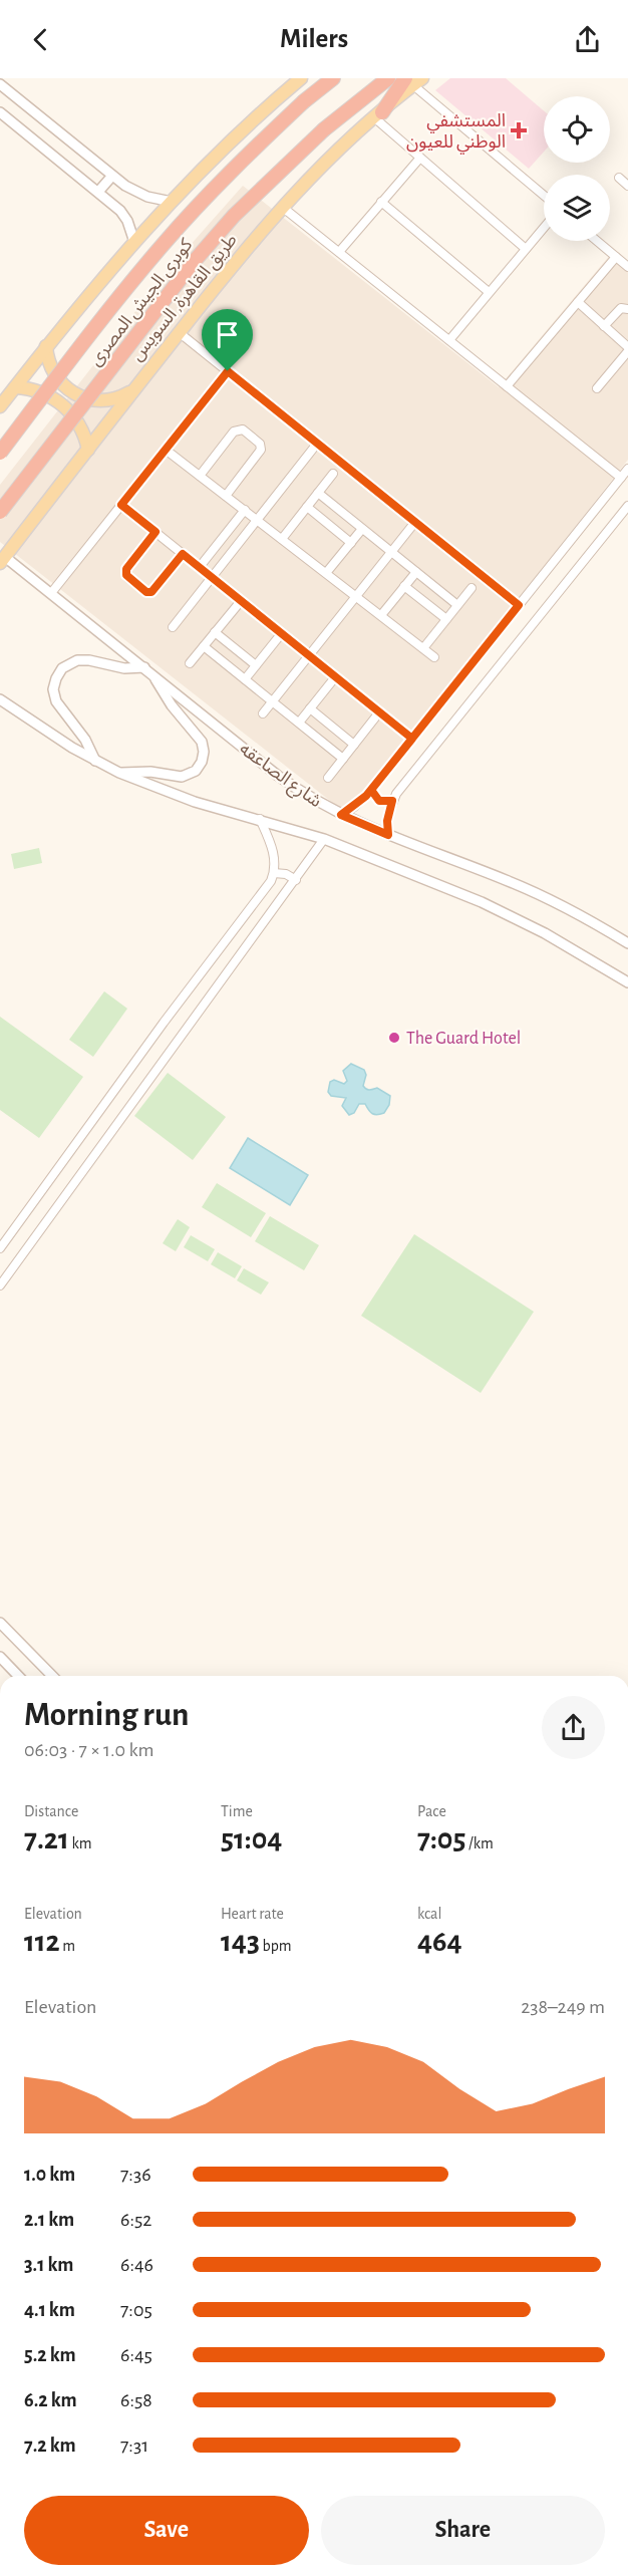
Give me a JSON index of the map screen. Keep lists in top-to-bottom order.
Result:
{
  "streets": {
    "highway": ["كوبرى الجيش المصرى"],
    "main road": ["طريق القاهرة, السويس"],
    "street": ["شارع الصاعقه"]
  },
  "crossings": [
    ["طريق القاهرة, السويس", "شارع الصاعقه"]
  ],
  "places": {
    "health": ["المستشفي الوطني للعيون"],
    "other": ["The Guard Hotel"]
  },
  "page": {
    "header": "Milers",
    "heading": ["Morning run", "06:03 · 7 × 1.0 km"],
    "stats": [
      ["Distance", "7.21 km"],
      ["Time", "51:04"],
      ["Pace", "7:05 /km"],
      ["Elevation", "112 m"],
      ["Heart rate", "143 bpm"],
      ["kcal", "464"]
    ],
    "chart": ["Elevation", "238–249 m"],
    "list": [
      {
        "name": "1.0 km",
        "note": "7:36"
      },
      {
        "name": "2.1 km",
        "note": "6:52"
      },
      {
        "name": "3.1 km",
        "note": "6:46"
      },
      {
        "name": "4.1 km",
        "note": "7:05"
      },
      {
        "name": "5.2 km",
        "note": "6:45"
      },
      {
        "name": "6.2 km",
        "note": "6:58"
      },
      {
        "name": "7.2 km",
        "note": "7:31"
      }
    ],
    "buttons": ["Save", "Share"]
  }
}
